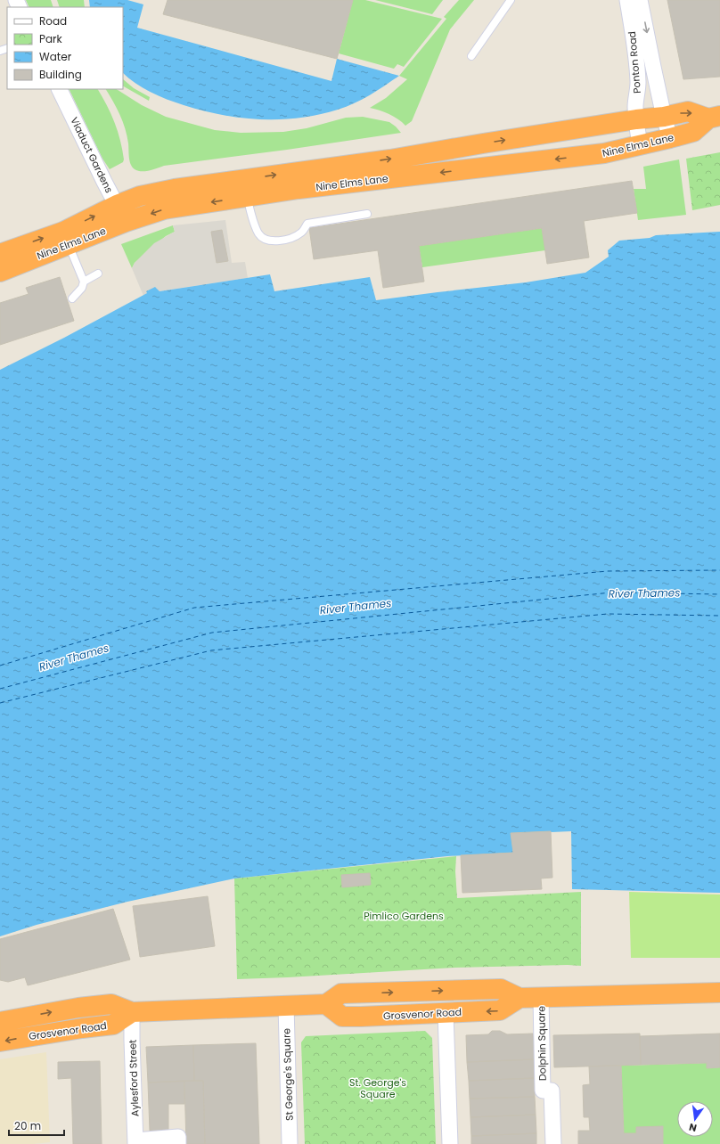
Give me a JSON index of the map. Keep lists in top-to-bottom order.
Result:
{
  "streets": {
    "highway": ["Nine Elms Lane", "Grosvenor Road"],
    "street": [
      "Ponton Road",
      "Viaduct Gardens",
      "Dolphin Square",
      "St George's Square",
      "Aylesford Street"
    ]
  },
  "crossings": [
    ["Ponton Road", "Nine Elms Lane"],
    ["Nine Elms Lane", "Viaduct Gardens"],
    ["Grosvenor Road", "St George's Square"],
    ["Grosvenor Road", "Aylesford Street"]
  ],
  "water": ["River Thames"],
  "parks": ["Pimlico Gardens", "St. George's Square"],
  "legend": [
    "Road",
    "Park",
    "Water",
    "Building"
  ],
  "scale_bar": "20 m",
  "north": "bottom"
}
